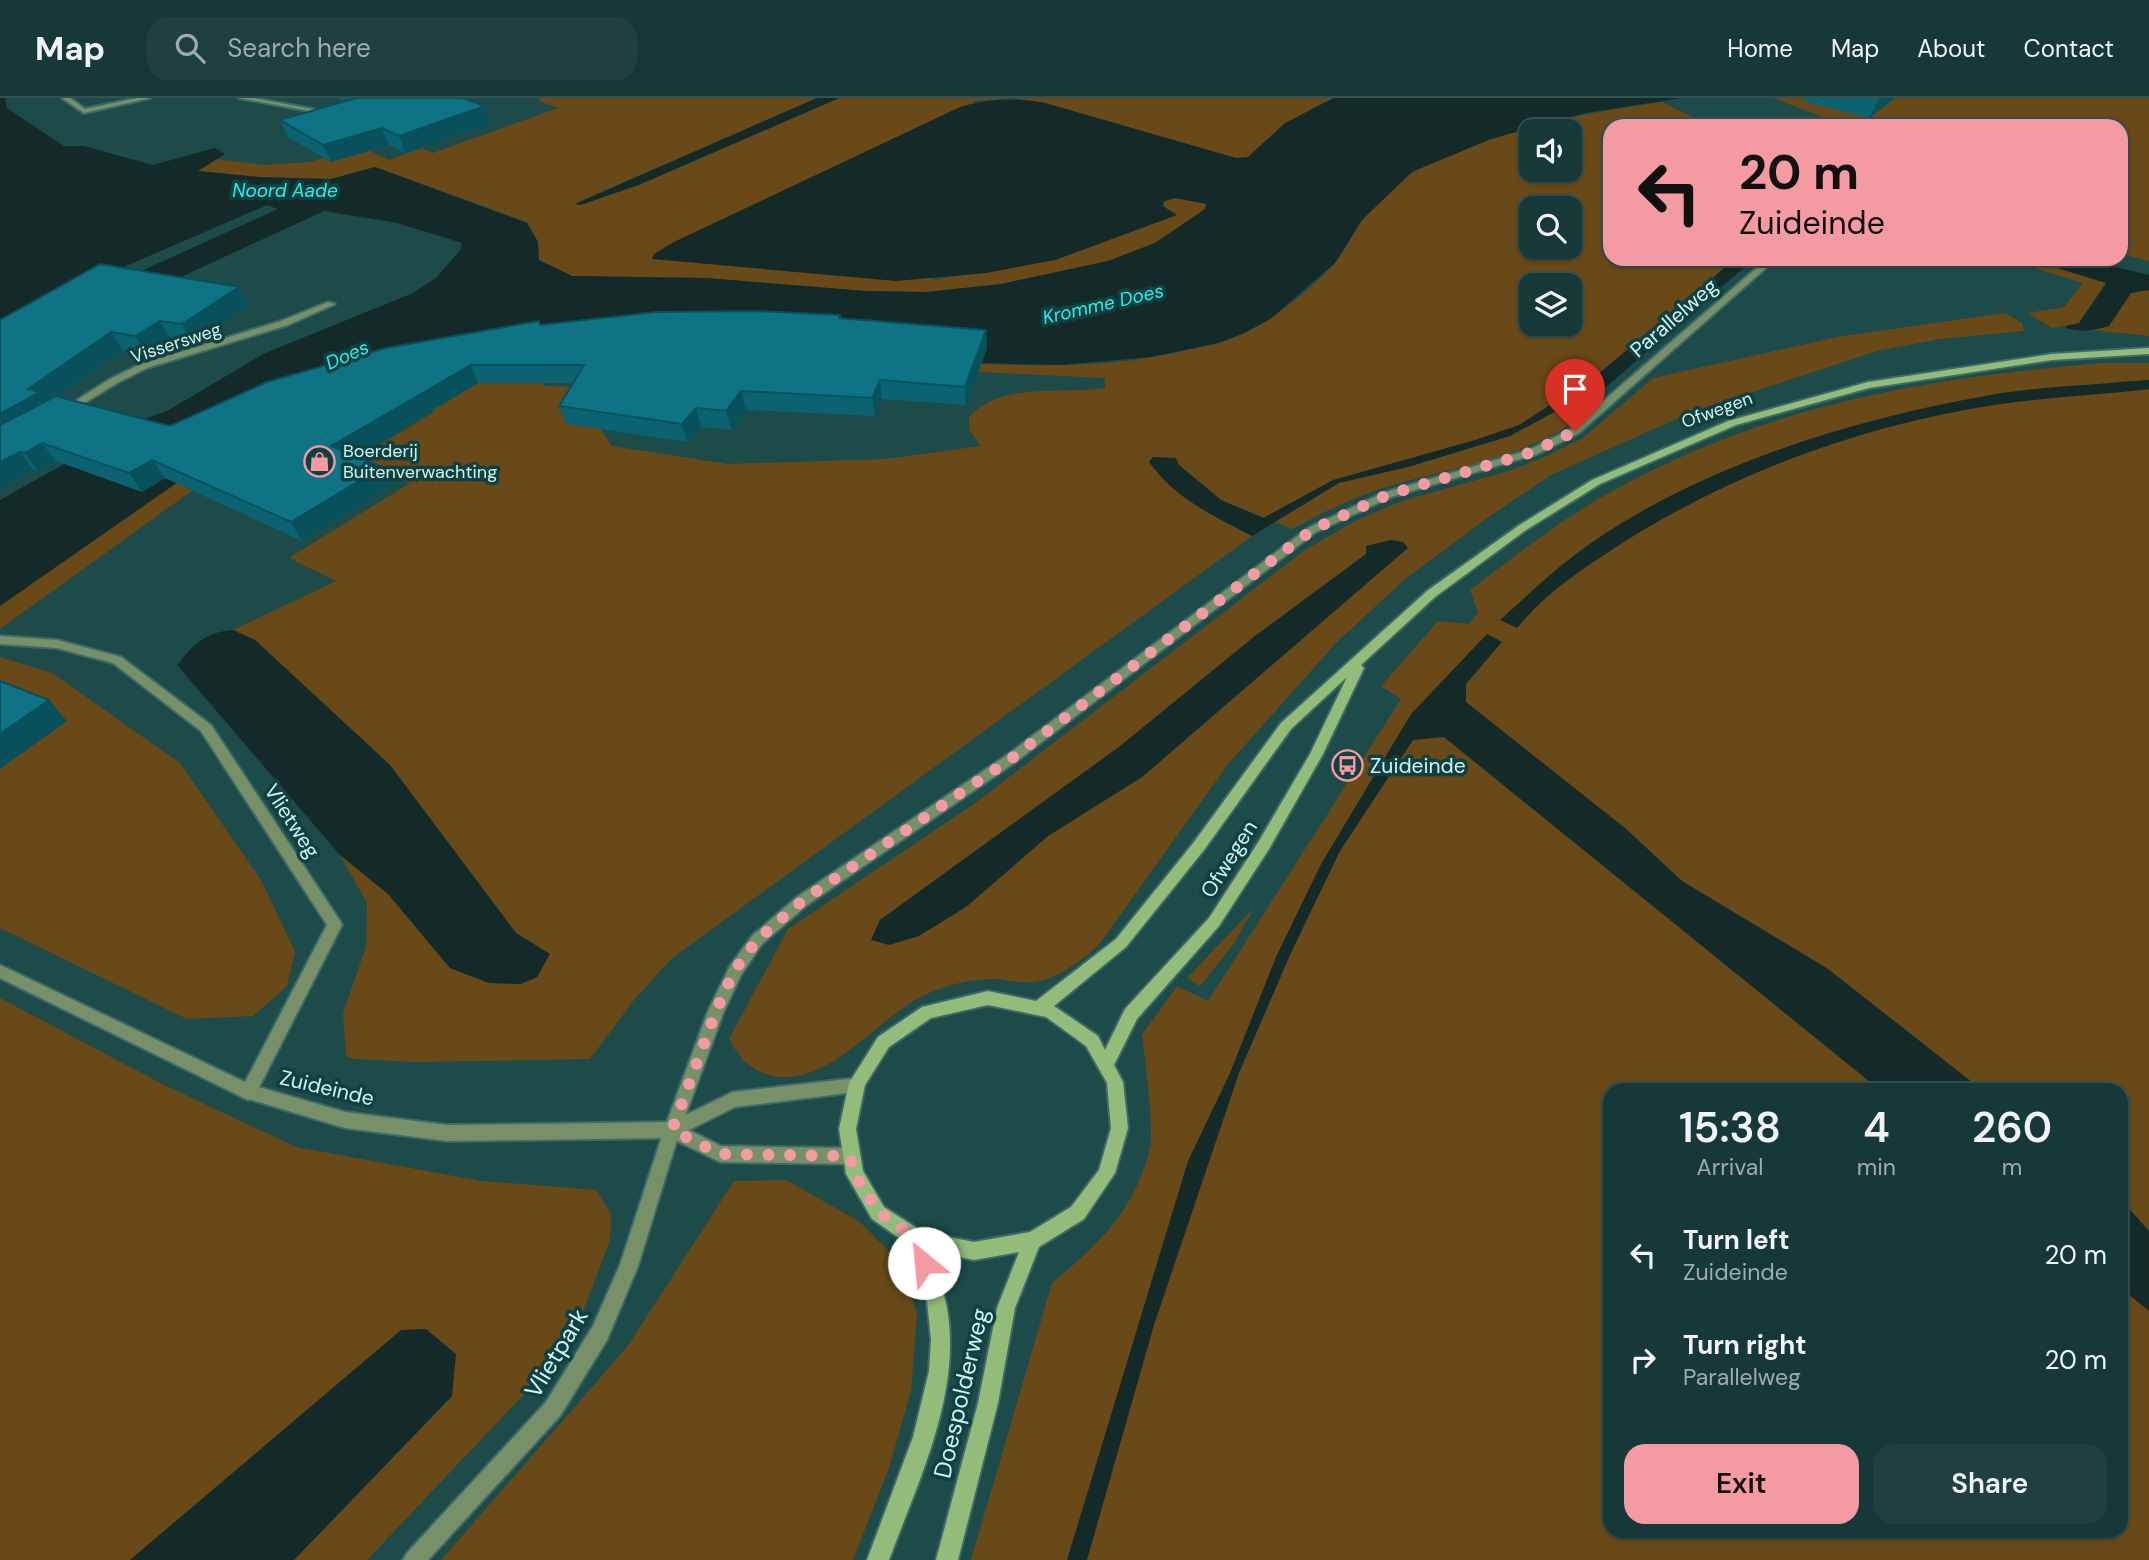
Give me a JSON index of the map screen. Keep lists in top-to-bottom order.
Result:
{
  "streets": {
    "main road": ["Ofwegen", "Doespolderweg"],
    "street": [
      "Parallelweg",
      "Vissersweg",
      "Vlietweg",
      "Zuideinde",
      "Vlietpark"
    ]
  },
  "crossings": [
    ["Parallelweg", "Zuideinde"],
    ["Parallelweg", "Vlietpark"],
    ["Vlietweg", "Zuideinde"],
    ["Zuideinde", "Vlietpark"]
  ],
  "water": ["Noord Aade", "Kromme Does", "Does"],
  "places": {
    "shop": ["Boerderij Buitenverwachting"],
    "bus stop": ["Zuideinde"]
  },
  "page": {
    "header": "Map",
    "search": "Search here",
    "nav": [
      "Home",
      "Map",
      "About",
      "Contact"
    ],
    "turn": ["20 m", "Zuideinde"],
    "eta": [
      "15:38",
      "Arrival",
      "4",
      "min",
      "260",
      "m"
    ],
    "list": [
      {
        "name": "Turn left",
        "note": "Zuideinde",
        "value": "20 m"
      },
      {
        "name": "Turn right",
        "note": "Parallelweg",
        "value": "20 m"
      }
    ],
    "buttons": ["Exit", "Share"]
  }
}
